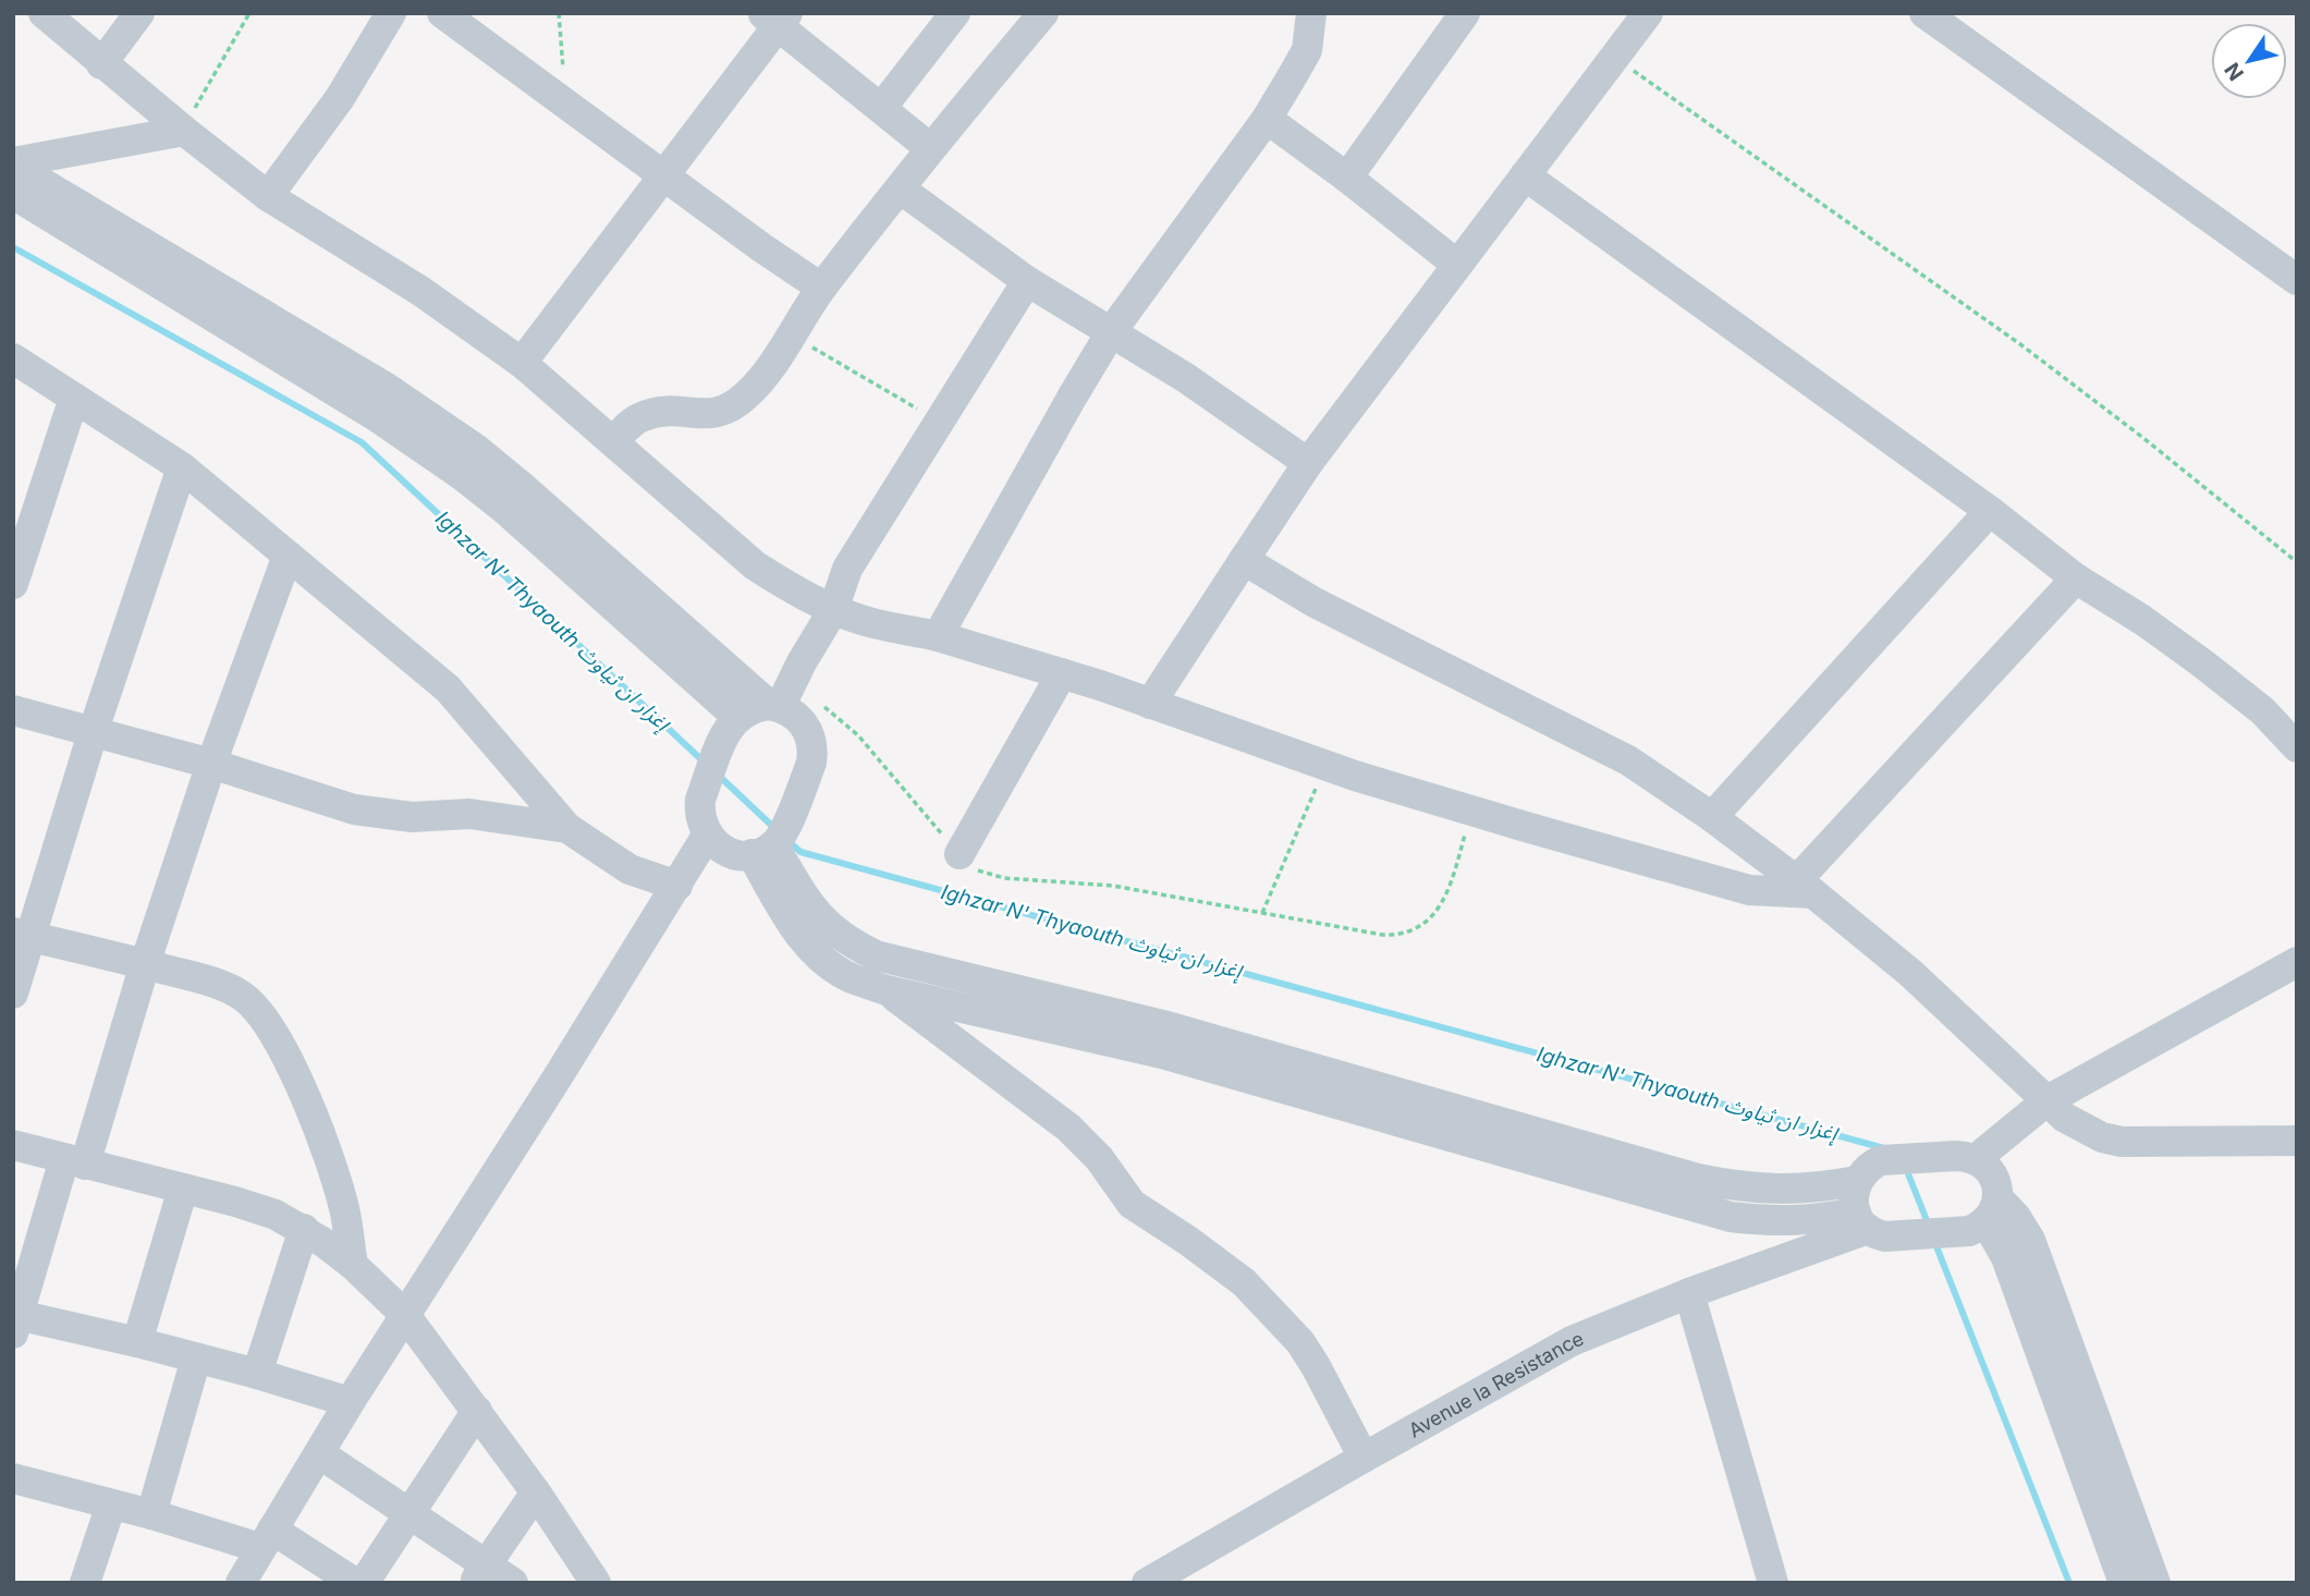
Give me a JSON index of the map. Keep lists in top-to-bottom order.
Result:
{
  "streets": {
    "street": ["Avenue la Resistance"]
  },
  "water": ["Ighzar N' Thyaouth إغزار ان ثياوث"],
  "north": "bottom left"
}
